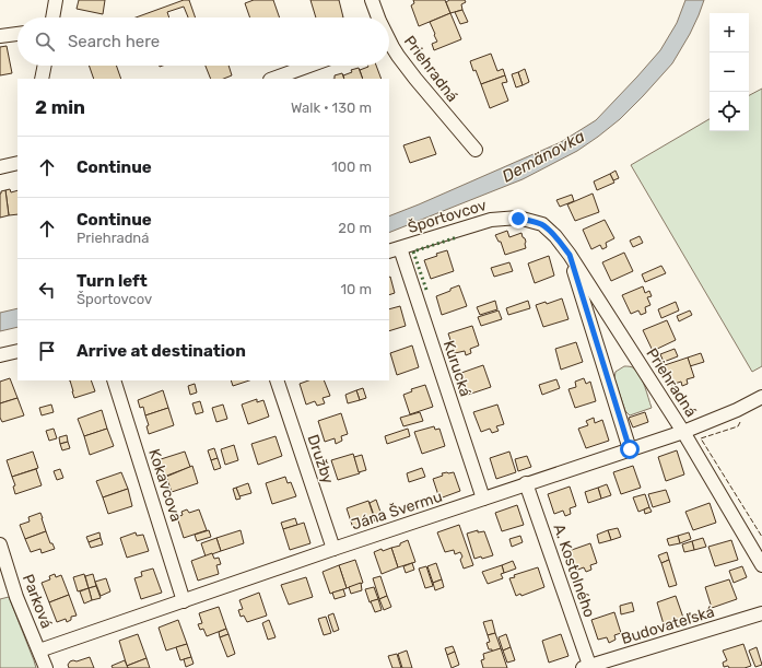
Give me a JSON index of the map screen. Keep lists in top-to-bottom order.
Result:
{
  "streets": {
    "street": [
      "Priehradná",
      "Športovcov",
      "Kurucká",
      "Družby",
      "Kokavcova",
      "Jána Švermu",
      "A. Kostolného",
      "Parková",
      "Budovateľská"
    ]
  },
  "crossings": [
    ["Priehradná", "Športovcov"],
    ["Priehradná", "Jána Švermu"],
    ["Športovcov", "Kurucká"],
    ["Kurucká", "Jána Švermu"],
    ["Družby", "Jána Švermu"],
    ["Kokavcova", "Jána Švermu"],
    ["Jána Švermu", "A. Kostolného"],
    ["Jána Švermu", "Parková"],
    ["A. Kostolného", "Budovateľská"]
  ],
  "water": ["Demänovka"],
  "page": {
    "map_buttons": ["+", "−"],
    "search": "Search here",
    "heading": ["2 min", "Walk · 130 m"],
    "list": [
      ["Continue", "100 m"],
      ["Continue", "Priehradná", "20 m"],
      ["Turn left", "Športovcov", "10 m"],
      "Arrive at destination"
    ]
  }
}
